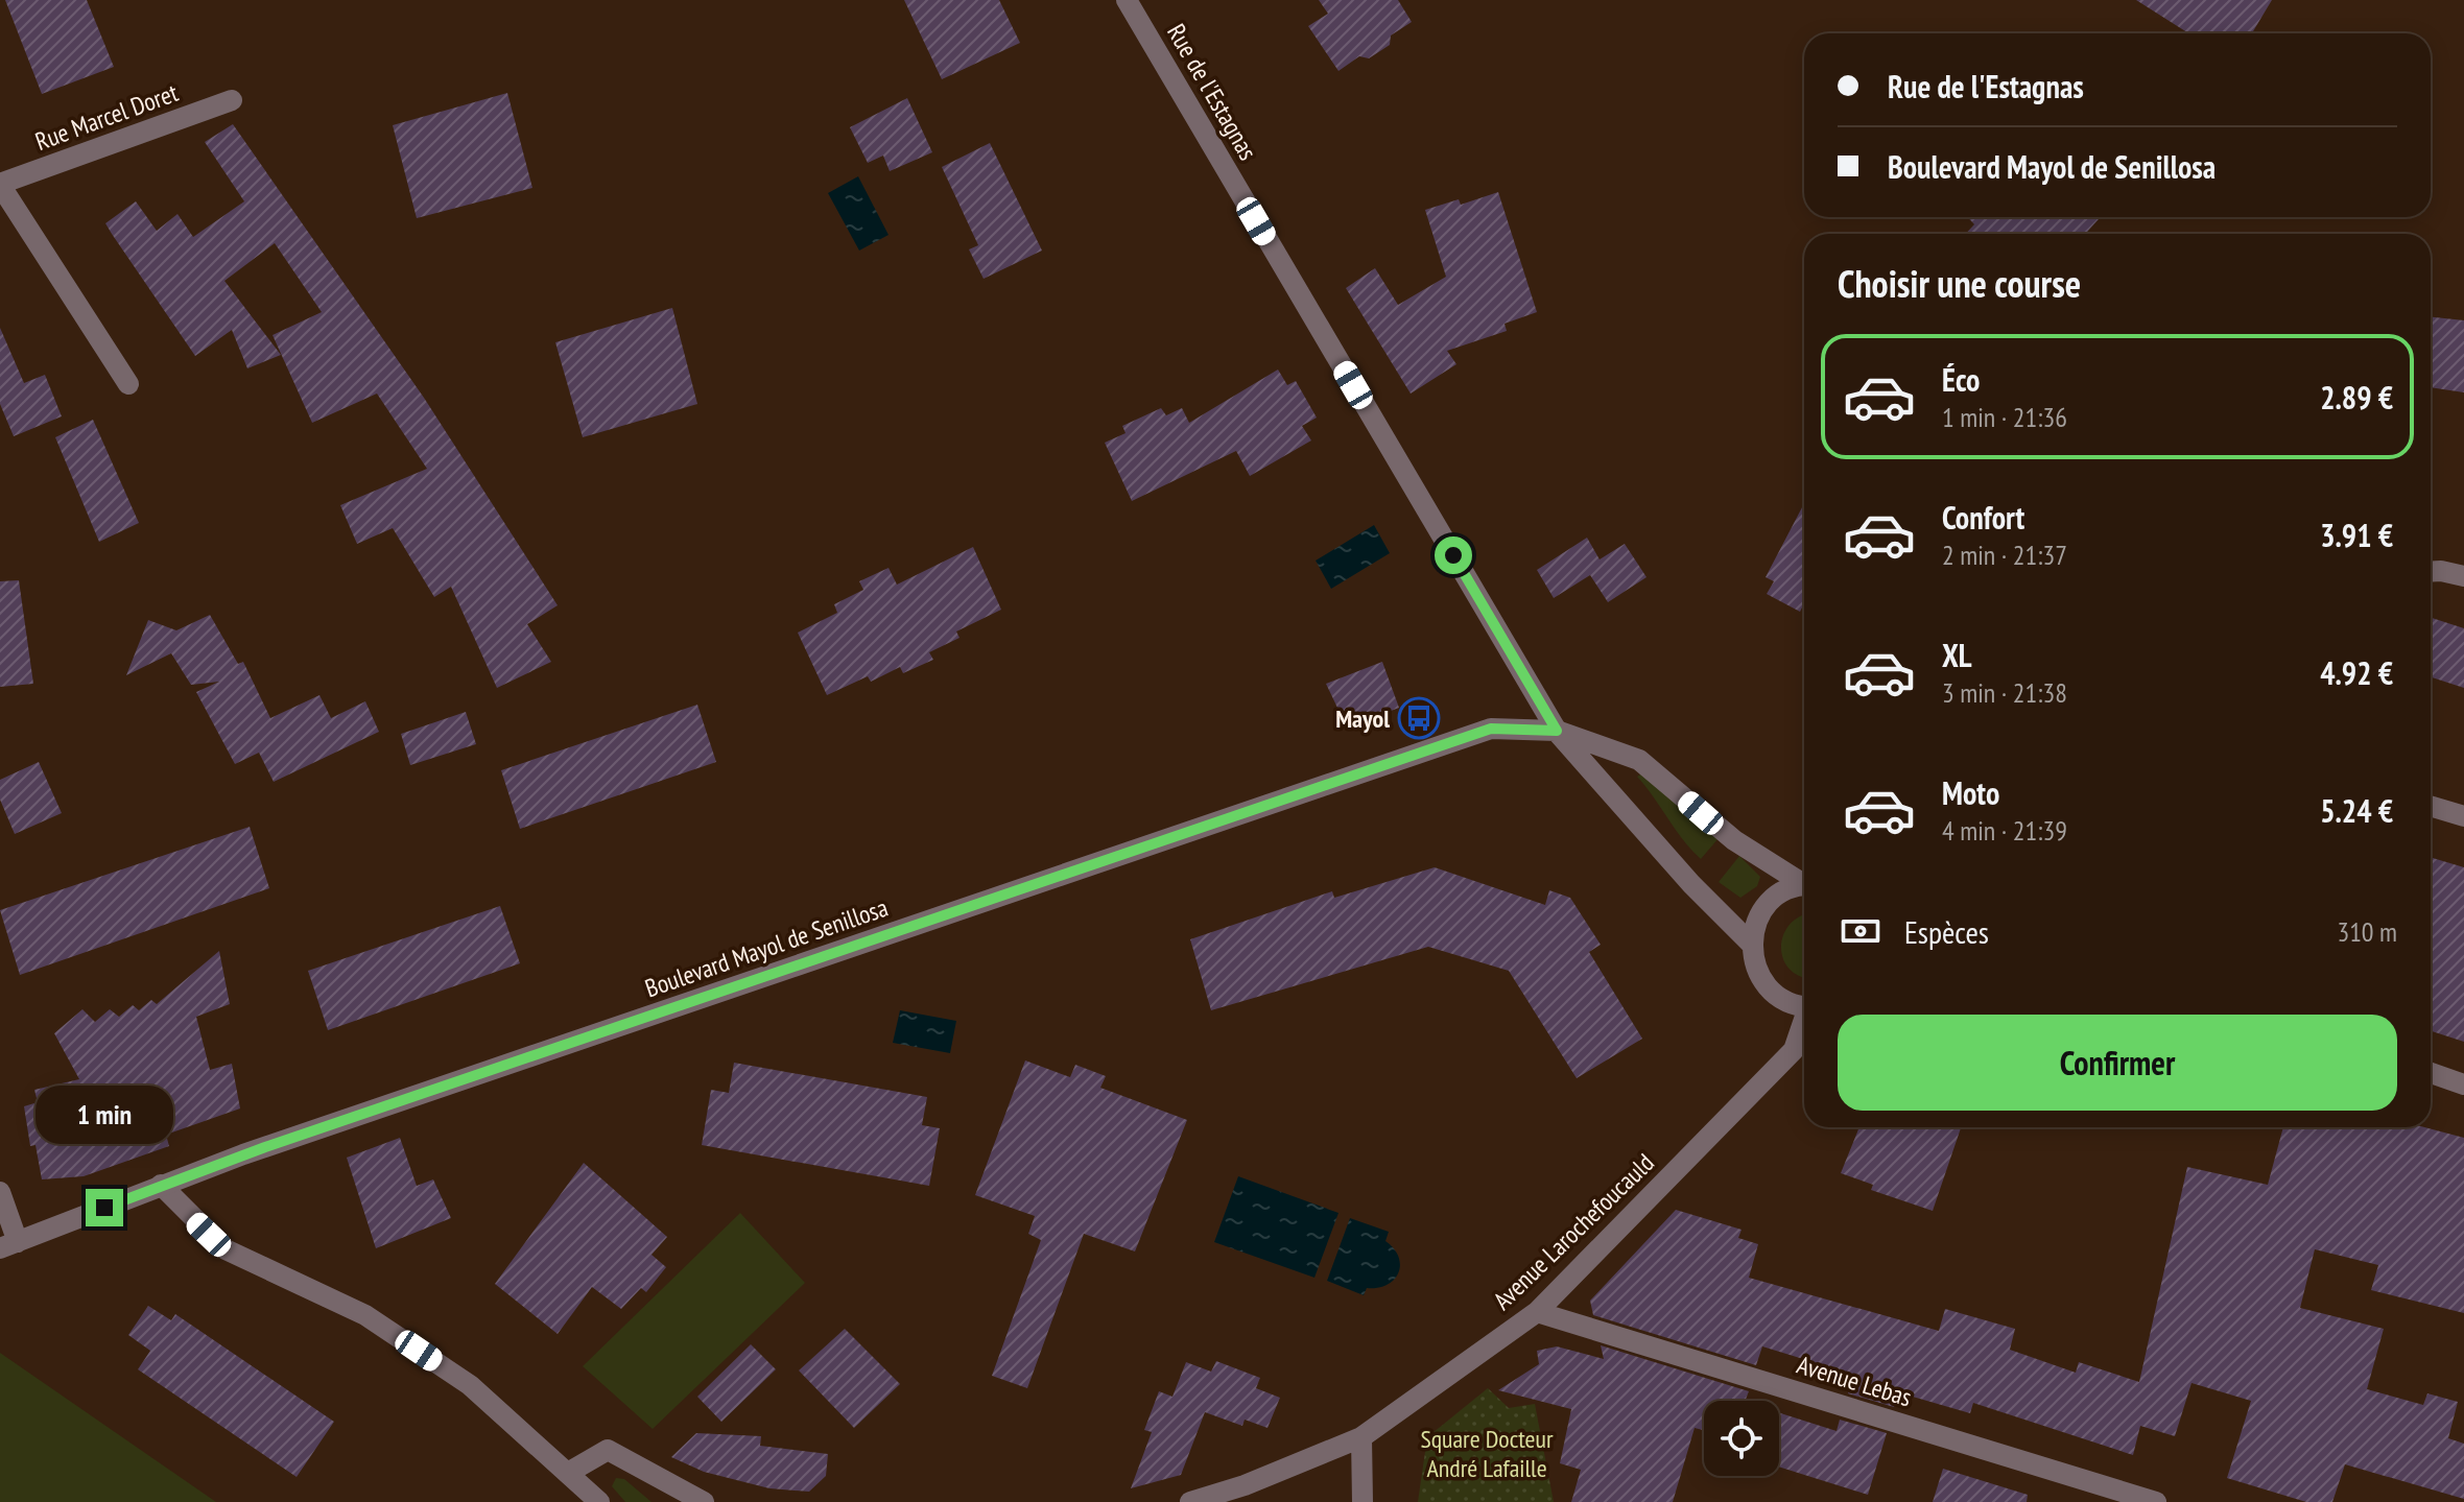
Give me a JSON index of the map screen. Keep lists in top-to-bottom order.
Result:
{
  "streets": {
    "street": [
      "Rue de l'Estagnas",
      "Rue Marcel Doret",
      "Boulevard Mayol de Senillosa",
      "Avenue Larochefoucauld",
      "Avenue Lebas"
    ]
  },
  "crossings": [
    ["Rue de l'Estagnas", "Boulevard Mayol de Senillosa"],
    ["Avenue Larochefoucauld", "Avenue Lebas"]
  ],
  "parks": ["Square Docteur André Lafaille"],
  "places": {
    "bus stop": ["Mayol"]
  },
  "page": {
    "banner": ["Rue de l'Estagnas", "Boulevard Mayol de Senillosa"],
    "heading": "Choisir une course",
    "list": [
      {
        "name": "Éco",
        "note": "1 min · 21:36",
        "value": "2.89 €"
      },
      {
        "name": "Confort",
        "note": "2 min · 21:37",
        "value": "3.91 €"
      },
      {
        "name": "XL",
        "note": "3 min · 21:38",
        "value": "4.92 €"
      },
      {
        "name": "Moto",
        "note": "4 min · 21:39",
        "value": "5.24 €"
      }
    ],
    "pay": ["Espèces", "310 m"],
    "buttons": "Confirmer",
    "bubble": "1 min"
  }
}
